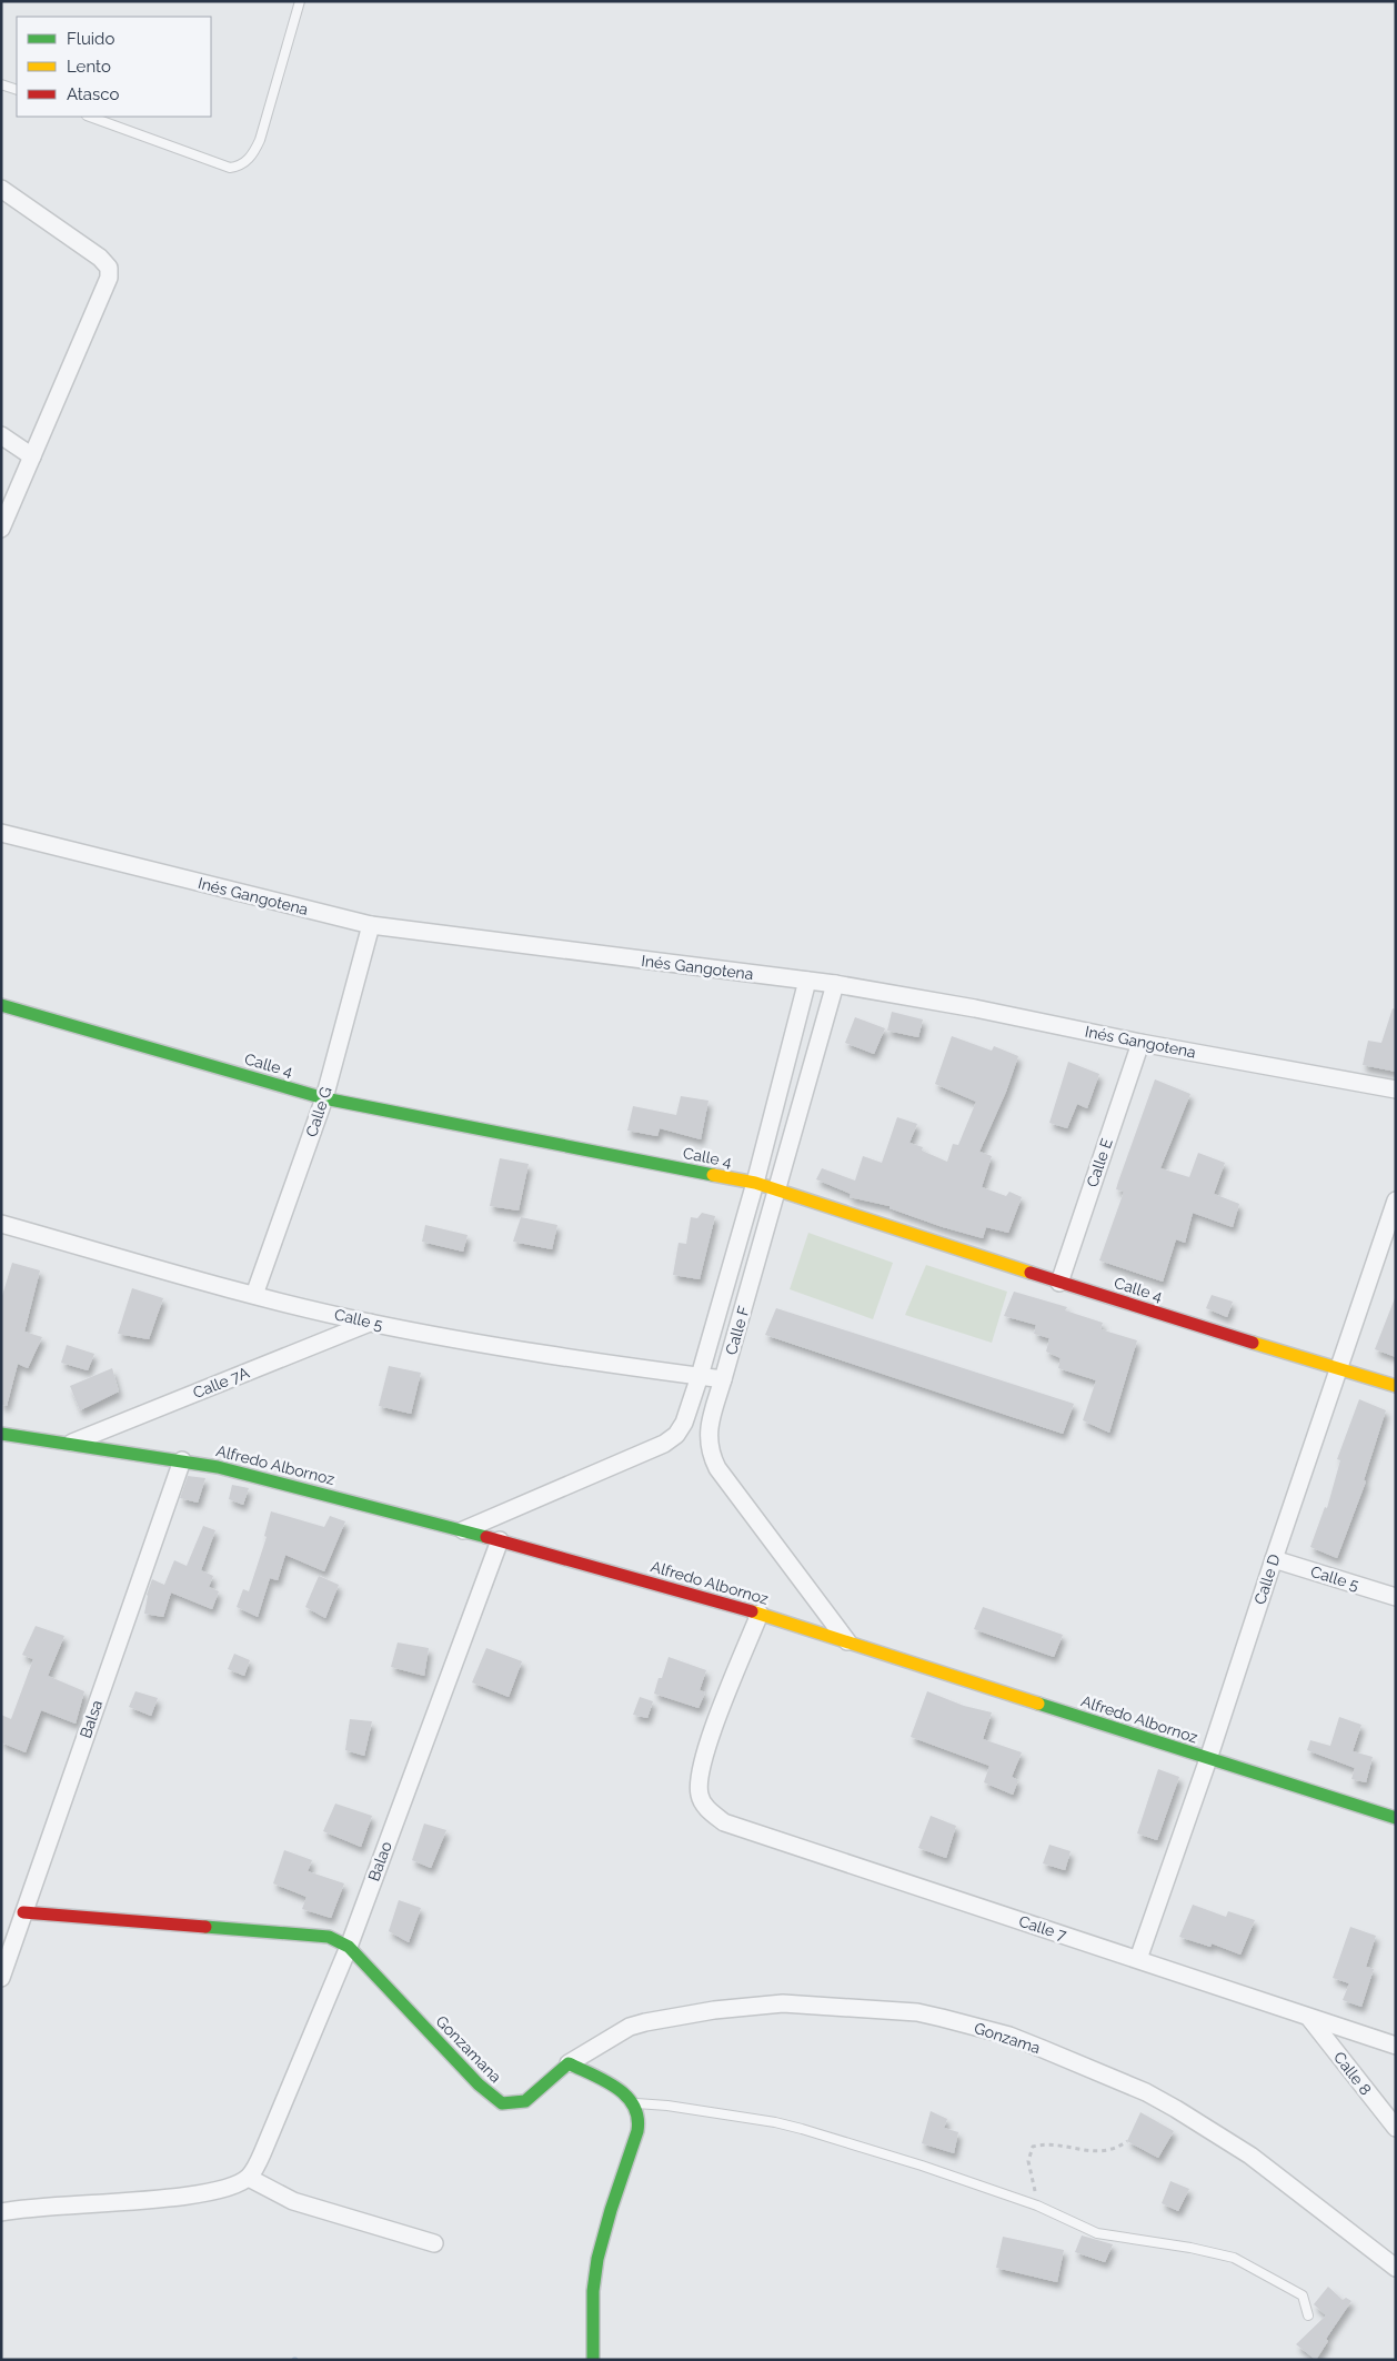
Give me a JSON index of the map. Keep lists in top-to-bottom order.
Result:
{
  "streets": {
    "street": [
      "Inés Gangotena",
      "Calle 4",
      "Calle G",
      "Calle E",
      "Calle 5",
      "Calle F",
      "Calle 7A",
      "Alfredo Albornoz",
      "Calle D",
      "Balsa",
      "Balao",
      "Calle 7",
      "Gonzama",
      "Gonzamana",
      "Calle 8"
    ]
  },
  "crossings": [
    ["Inés Gangotena", "Calle G"],
    ["Inés Gangotena", "Calle E"],
    ["Inés Gangotena", "Calle F"],
    ["Calle 4", "Calle G"],
    ["Calle 4", "Calle E"],
    ["Calle 4", "Calle F"],
    ["Calle 4", "Calle D"],
    ["Calle G", "Calle 5"],
    ["Calle 5", "Calle F"],
    ["Calle 5", "Calle 7A"],
    ["Calle 5", "Calle D"],
    ["Calle F", "Alfredo Albornoz"],
    ["Calle 7A", "Alfredo Albornoz"],
    ["Alfredo Albornoz", "Calle D"],
    ["Alfredo Albornoz", "Balsa"],
    ["Alfredo Albornoz", "Balao"],
    ["Alfredo Albornoz", "Calle 7"],
    ["Calle D", "Calle 7"],
    ["Balsa", "Gonzamana"],
    ["Balao", "Gonzamana"],
    ["Calle 7", "Calle 8"],
    ["Gonzama", "Gonzamana"]
  ],
  "legend": ["Fluido", "Lento", "Atasco"]
}
